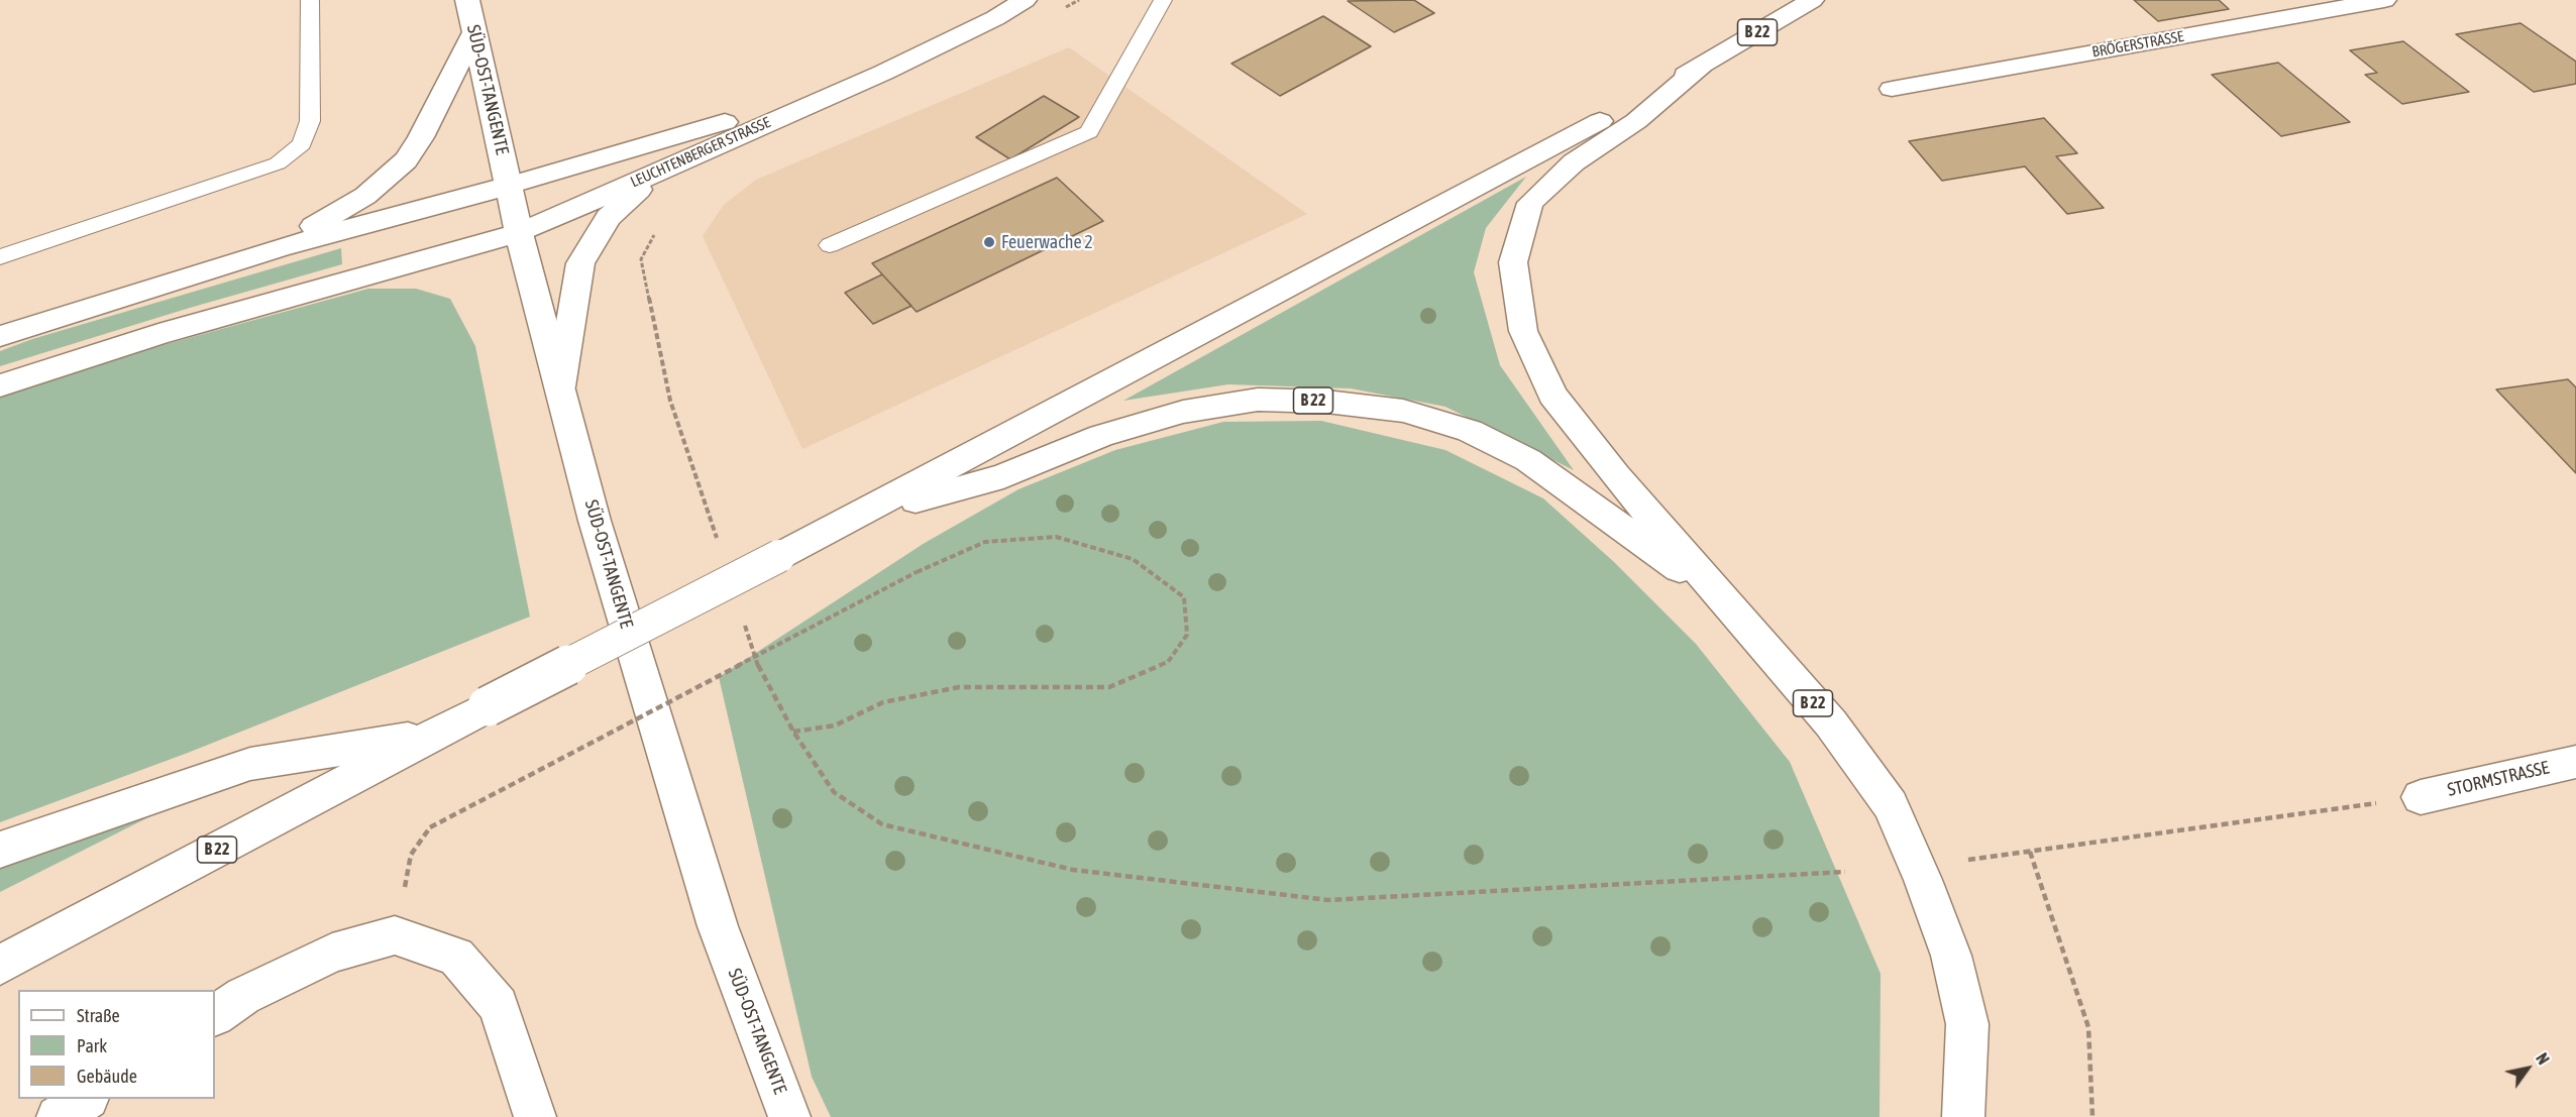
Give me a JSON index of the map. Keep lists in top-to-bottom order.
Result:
{
  "streets": {
    "main road": [
      "B 22",
      "BRÖGERSTRASSE",
      "SÜD-OST-TANGENTE",
      "LEUCHTENBERGER STRASSE",
      "STORMSTRASSE"
    ]
  },
  "crossings": [
    ["SÜD-OST-TANGENTE", "LEUCHTENBERGER STRASSE"]
  ],
  "places": ["Feuerwache 2"],
  "legend": ["Straße", "Park", "Gebäude"],
  "north": "top right"
}
